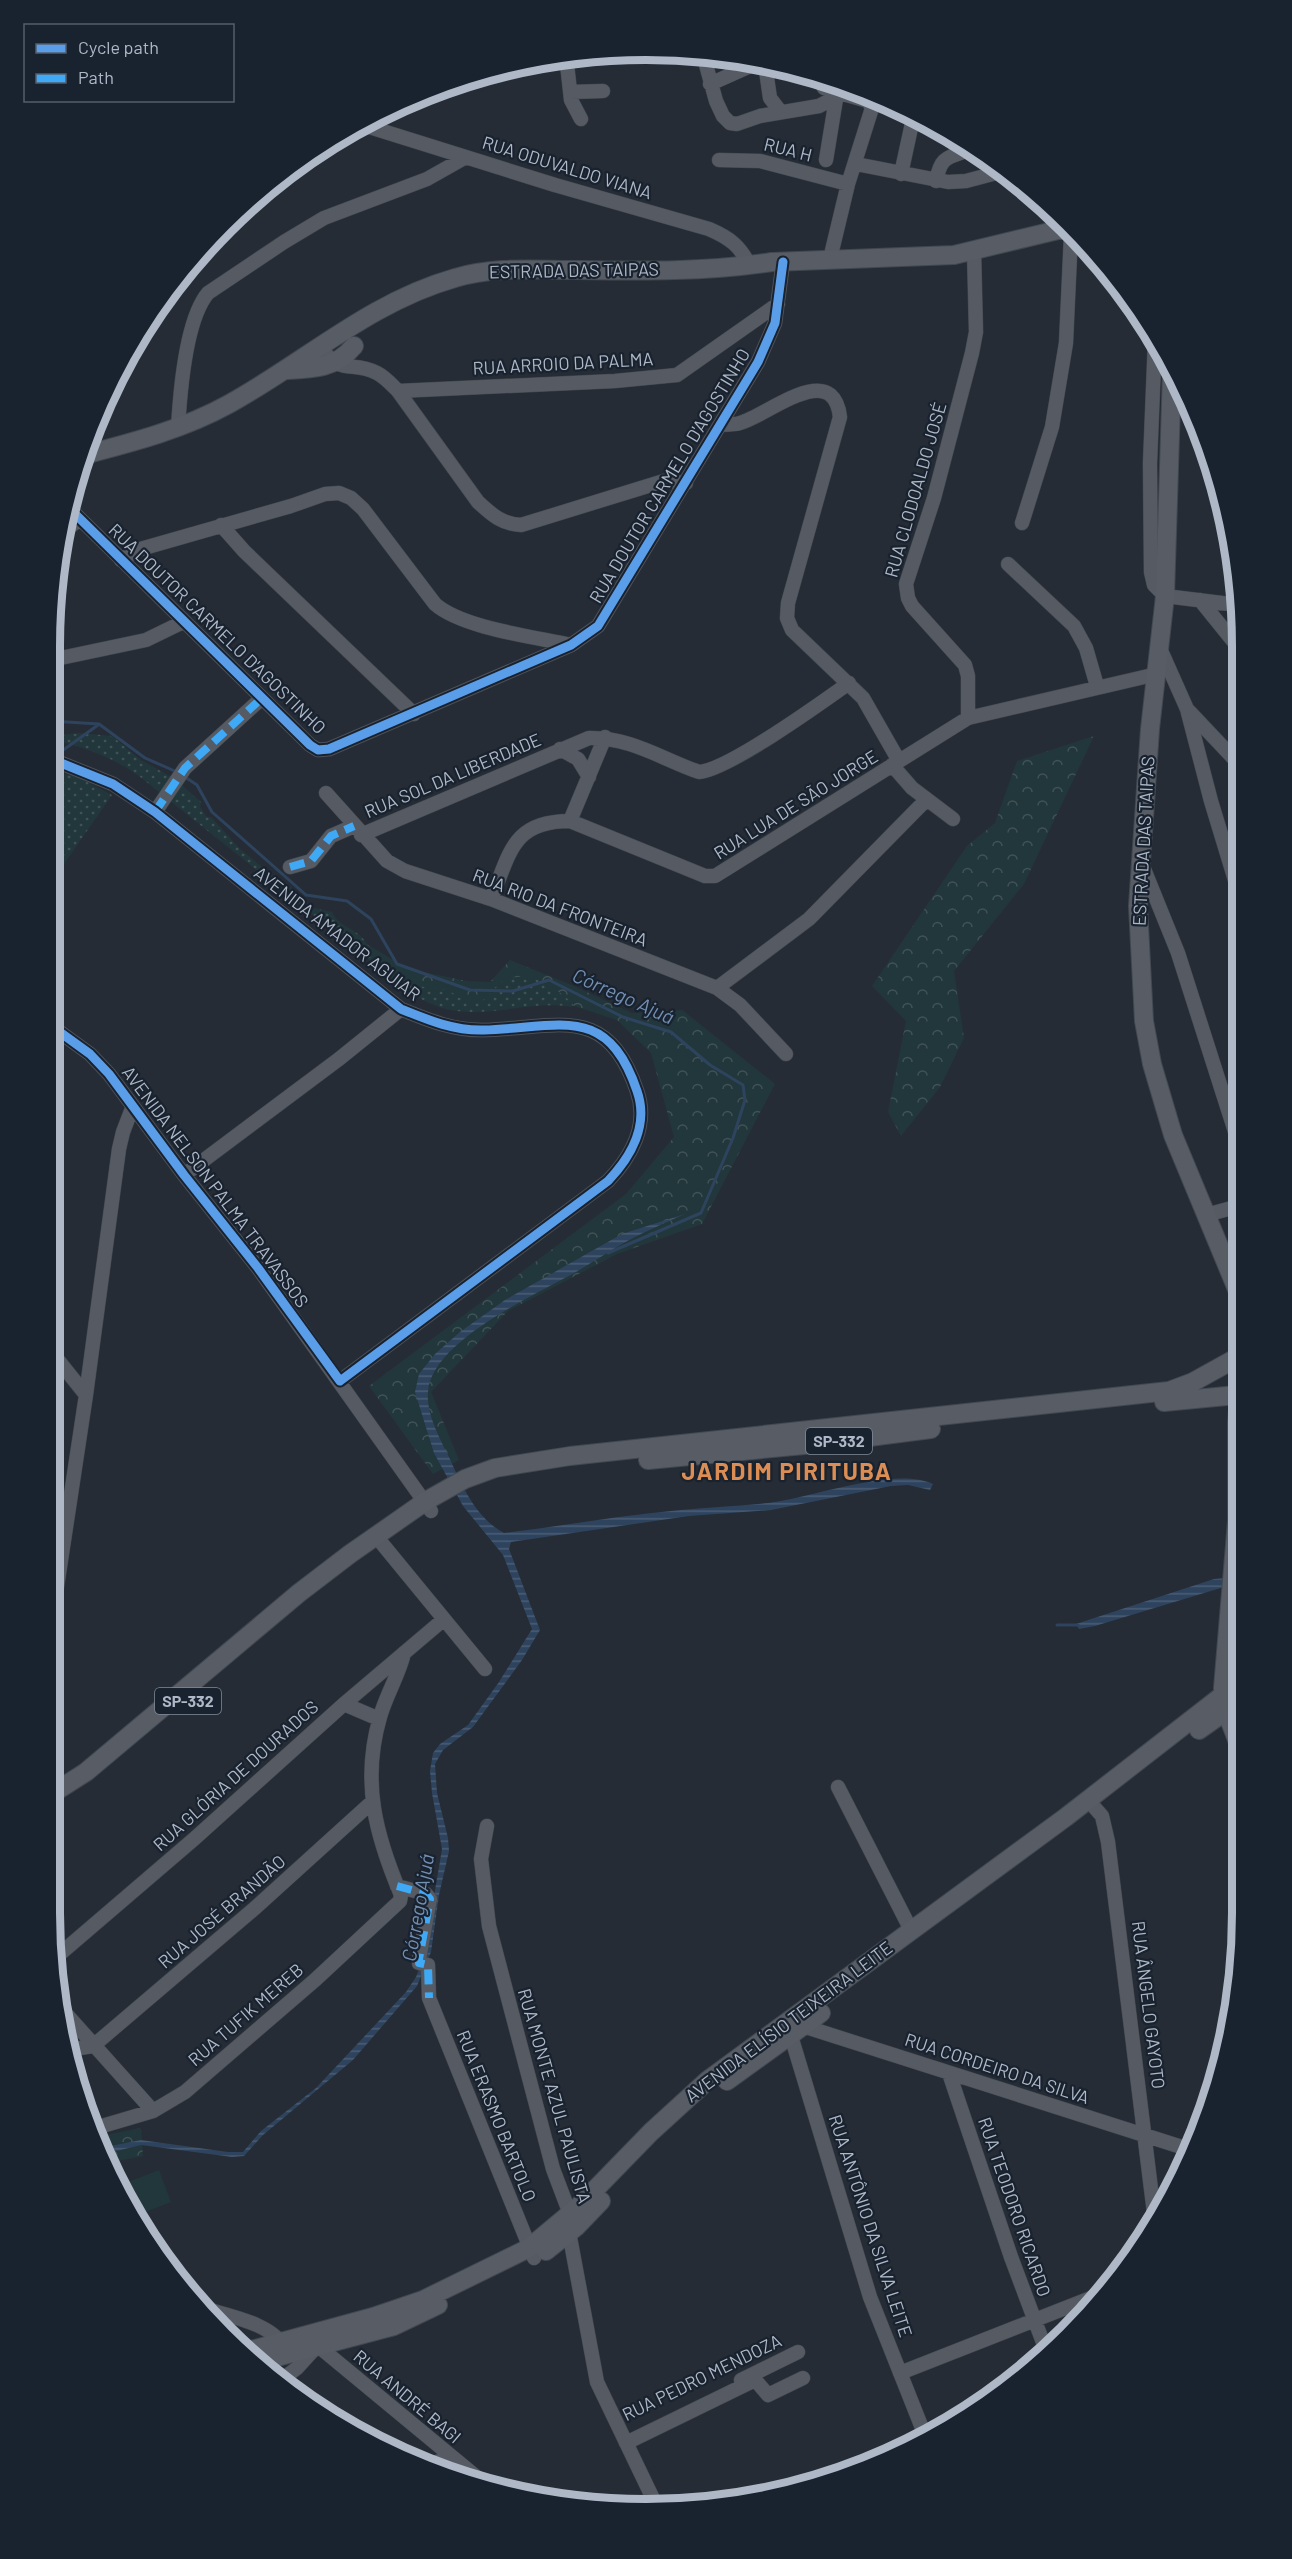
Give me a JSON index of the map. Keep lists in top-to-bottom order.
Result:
{
  "streets": {
    "main road": ["ESTRADA DAS TAIPAS", "SP-332", "AVENIDA ELÍSIO TEIXEIRA LEITE"],
    "street": [
      "RUA H",
      "RUA ODUVALDO VIANA",
      "RUA ARROIO DA PALMA",
      "RUA DOUTOR CARMELO D'AGOSTINHO",
      "RUA CLODOALDO JOSÉ",
      "RUA SOL DA LIBERDADE",
      "RUA LUA DE SÃO JORGE",
      "RUA RIO DA FRONTEIRA",
      "AVENIDA AMADOR AGUIAR",
      "AVENIDA NELSON PALMA TRAVASSOS",
      "RUA GLÓRIA DE DOURADOS",
      "RUA JOSÉ BRANDÃO",
      "RUA ÂNGELO GAYOTO",
      "RUA TUFIK MEREB",
      "RUA CORDEIRO DA SILVA",
      "RUA MONTE AZUL PAULISTA",
      "RUA ERASMO BARTOLO",
      "RUA TEODORO RICARDO",
      "RUA ANTÔNIO DA SILVA LEITE",
      "RUA PEDRO MENDOZA",
      "RUA ANDRÉ BAGI"
    ]
  },
  "crossings": [
    ["RUA ODUVALDO VIANA", "ESTRADA DAS TAIPAS"],
    ["ESTRADA DAS TAIPAS", "RUA DOUTOR CARMELO D'AGOSTINHO"],
    ["ESTRADA DAS TAIPAS", "RUA CLODOALDO JOSÉ"],
    ["ESTRADA DAS TAIPAS", "RUA LUA DE SÃO JORGE"],
    ["RUA ARROIO DA PALMA", "RUA DOUTOR CARMELO D'AGOSTINHO"],
    ["RUA CLODOALDO JOSÉ", "RUA LUA DE SÃO JORGE"],
    ["RUA SOL DA LIBERDADE", "RUA RIO DA FRONTEIRA"],
    ["AVENIDA AMADOR AGUIAR", "AVENIDA NELSON PALMA TRAVASSOS"],
    ["AVENIDA NELSON PALMA TRAVASSOS", "SP-332"],
    ["RUA ÂNGELO GAYOTO", "AVENIDA ELÍSIO TEIXEIRA LEITE"],
    ["RUA ÂNGELO GAYOTO", "RUA CORDEIRO DA SILVA"],
    ["RUA TUFIK MEREB", "RUA ERASMO BARTOLO"],
    ["AVENIDA ELÍSIO TEIXEIRA LEITE", "RUA CORDEIRO DA SILVA"],
    ["AVENIDA ELÍSIO TEIXEIRA LEITE", "RUA MONTE AZUL PAULISTA"],
    ["AVENIDA ELÍSIO TEIXEIRA LEITE", "RUA ERASMO BARTOLO"],
    ["AVENIDA ELÍSIO TEIXEIRA LEITE", "RUA ANTÔNIO DA SILVA LEITE"],
    ["AVENIDA ELÍSIO TEIXEIRA LEITE", "RUA ANDRÉ BAGI"],
    ["RUA CORDEIRO DA SILVA", "RUA TEODORO RICARDO"],
    ["RUA CORDEIRO DA SILVA", "RUA ANTÔNIO DA SILVA LEITE"],
    ["RUA MONTE AZUL PAULISTA", "RUA PEDRO MENDOZA"]
  ],
  "districts": ["JARDIM PIRITUBA"],
  "water": ["Córrego Ajuá"],
  "legend": ["Cycle path", "Path"]
}
